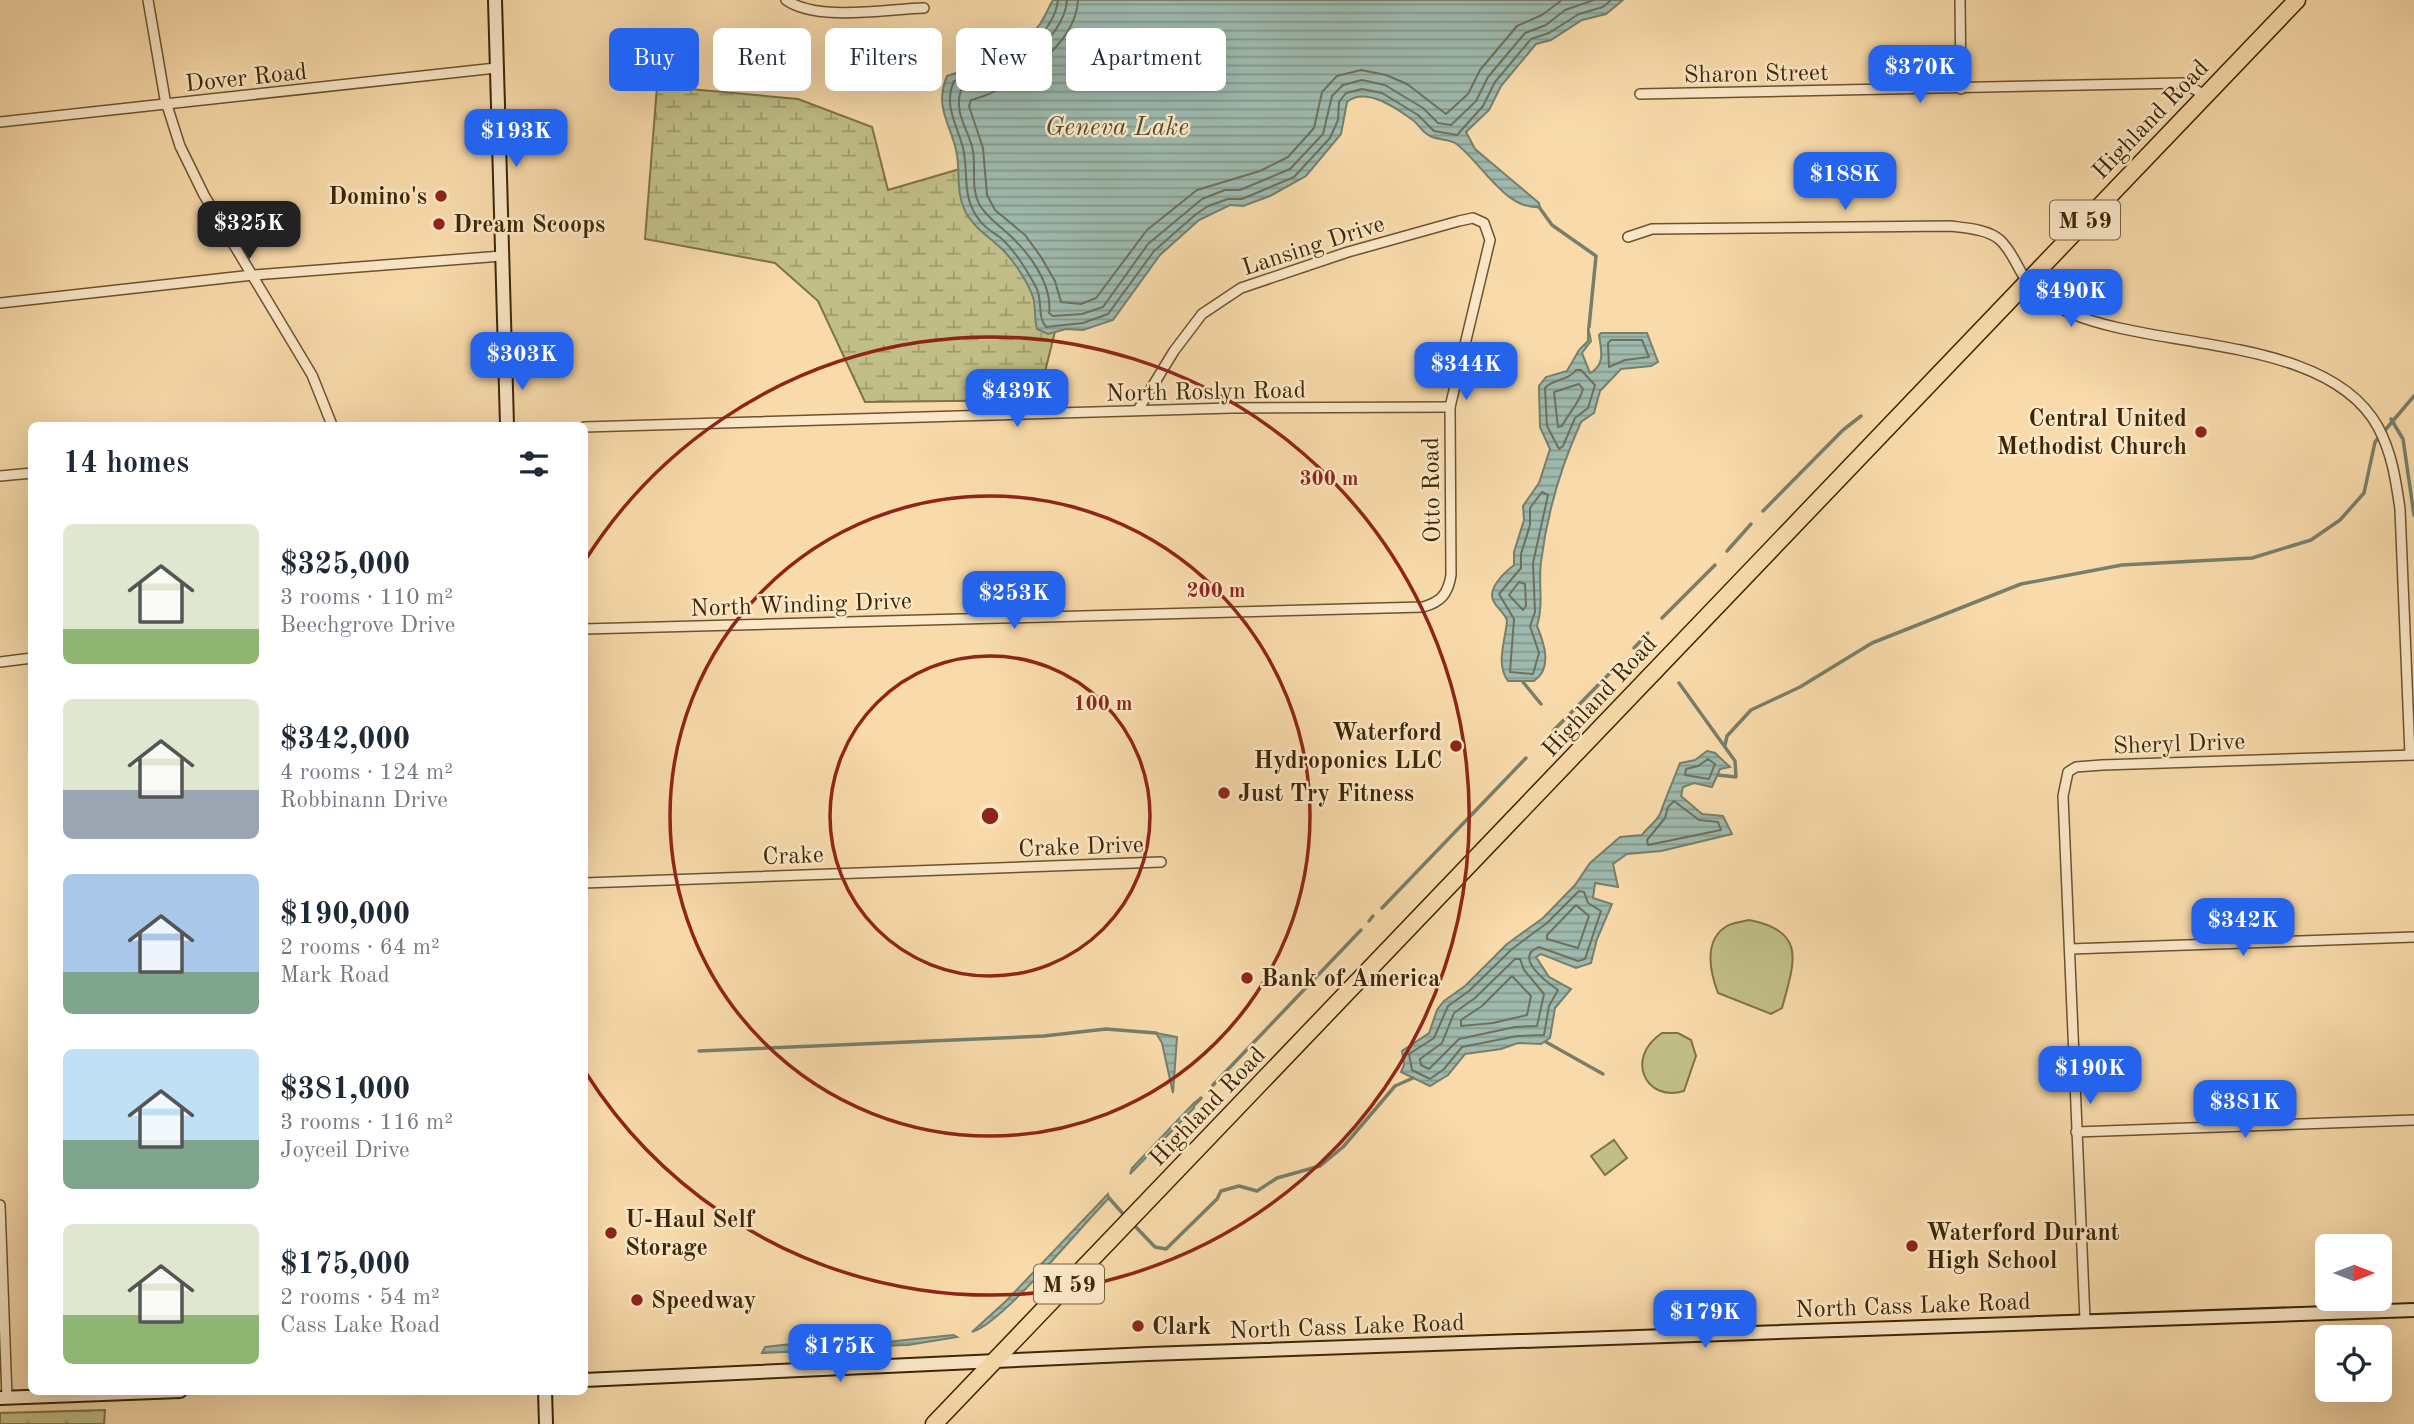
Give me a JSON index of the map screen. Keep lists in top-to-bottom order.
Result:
{
  "streets": {
    "highway": ["Highland Road", "M 59"],
    "street": [
      "Sharon Street",
      "Dover Road",
      "Lansing Drive",
      "North Roslyn Road",
      "Otto Road",
      "North Winding Drive",
      "Sheryl Drive",
      "Crake Drive",
      "Crake",
      "North Cass Lake Road"
    ]
  },
  "crossings": [
    ["Sharon Street", "Highland Road"],
    ["Highland Road", "North Cass Lake Road"],
    ["Lansing Drive", "North Roslyn Road"],
    ["Lansing Drive", "Otto Road"],
    ["North Roslyn Road", "Otto Road"],
    ["Otto Road", "North Winding Drive"],
    ["Crake Drive", "Crake"]
  ],
  "water": ["Geneva Lake"],
  "places": [
    "Domino's",
    "Dream Scoops",
    "Central United Methodist Church",
    "Waterford Hydroponics LLC",
    "Just Try Fitness",
    "Bank of America",
    "U-Haul Self Storage",
    "Waterford Durant High School",
    "Speedway",
    "Clark"
  ],
  "north": "right",
  "page": {
    "chip": [
      "Buy",
      "Rent",
      "Filters",
      "New",
      "Apartment"
    ],
    "price": [
      "$370K",
      "$193K",
      "$188K",
      "$325K",
      "$490K",
      "$303K",
      "$344K",
      "$439K",
      "$253K",
      "$342K",
      "$190K",
      "$381K",
      "$179K",
      "$175K"
    ],
    "heading": "14 homes",
    "list": [
      {
        "name": "$325,000",
        "note": "3 rooms · 110 m² · Beechgrove Drive"
      },
      {
        "name": "$342,000",
        "note": "4 rooms · 124 m² · Robbinann Drive"
      },
      {
        "name": "$190,000",
        "note": "2 rooms · 64 m² · Mark Road"
      },
      {
        "name": "$381,000",
        "note": "3 rooms · 116 m² · Joyceil Drive"
      },
      {
        "name": "$175,000",
        "note": "2 rooms · 54 m² · Cass Lake Road"
      }
    ]
  },
  "rings": ["300 m", "200 m", "100 m"]
}
